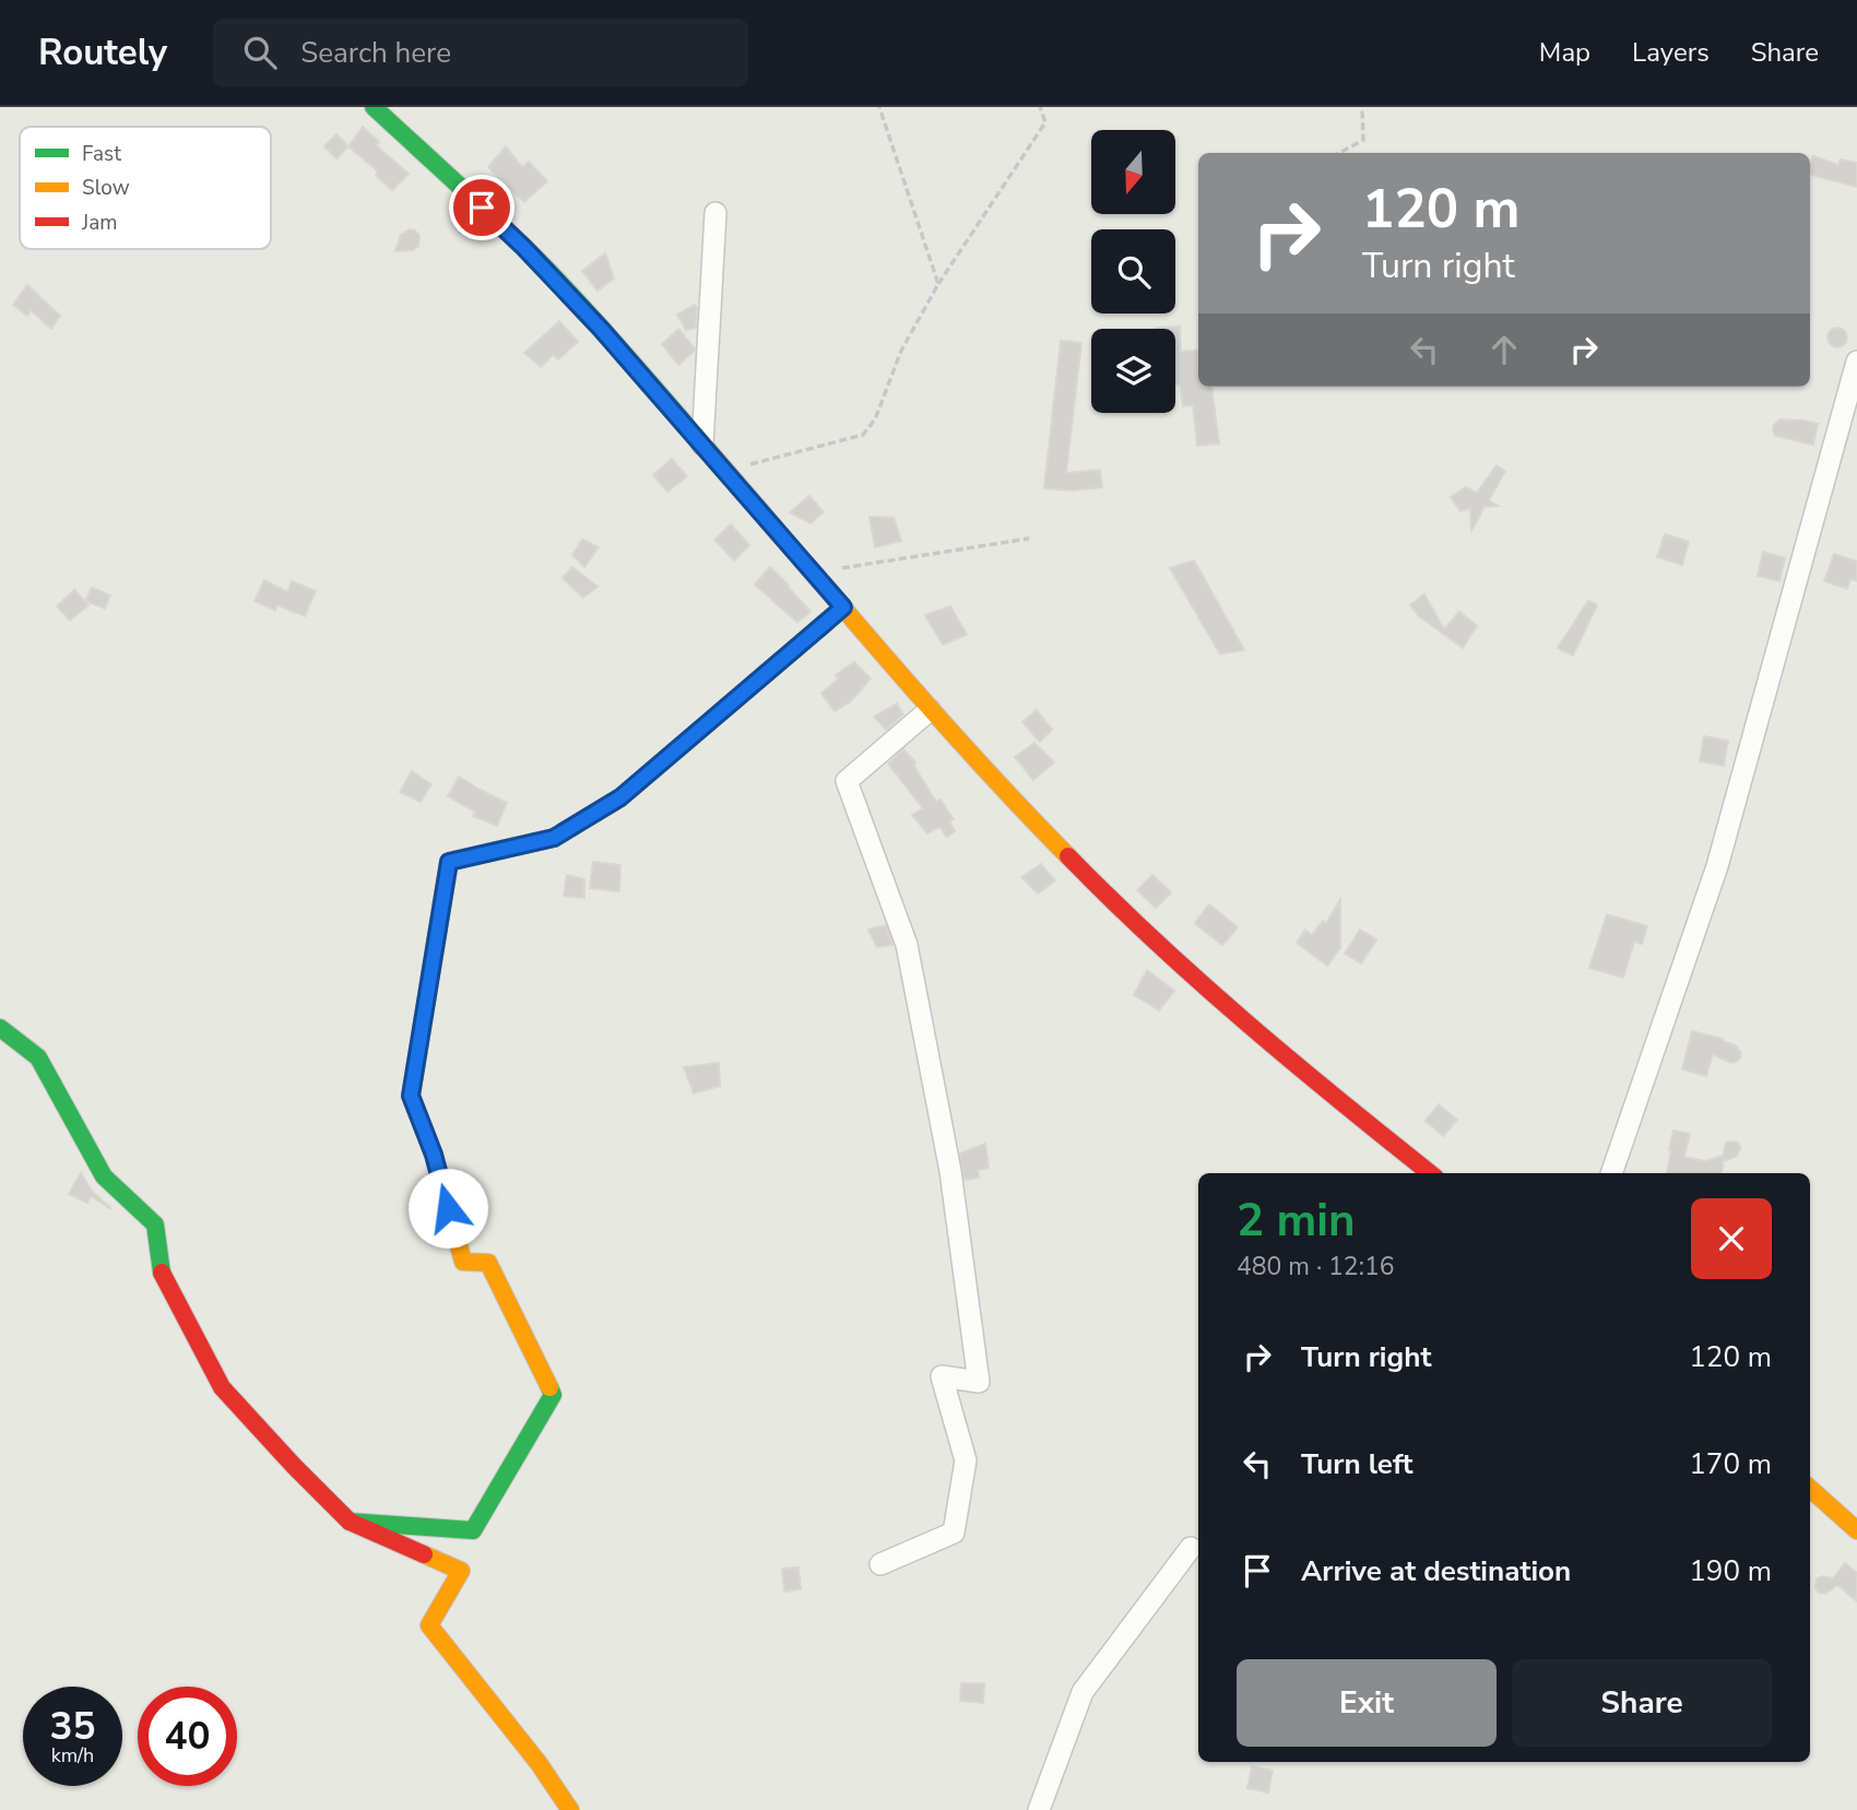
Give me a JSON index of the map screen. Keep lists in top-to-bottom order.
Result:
{
  "legend": ["Fast", "Slow", "Jam"],
  "north": "bottom",
  "page": {
    "header": "Routely",
    "search": "Search here",
    "nav": ["Map", "Layers", "Share"],
    "turn": ["120 m", "Turn right"],
    "heading": ["2 min", "480 m · 12:16"],
    "list": [
      {
        "name": "Turn right",
        "value": "120 m"
      },
      {
        "name": "Turn left",
        "value": "170 m"
      },
      {
        "name": "Arrive at destination",
        "value": "190 m"
      }
    ],
    "buttons": ["Exit", "Share"],
    "speed": "35 km/h",
    "limit": "40"
  }
}
